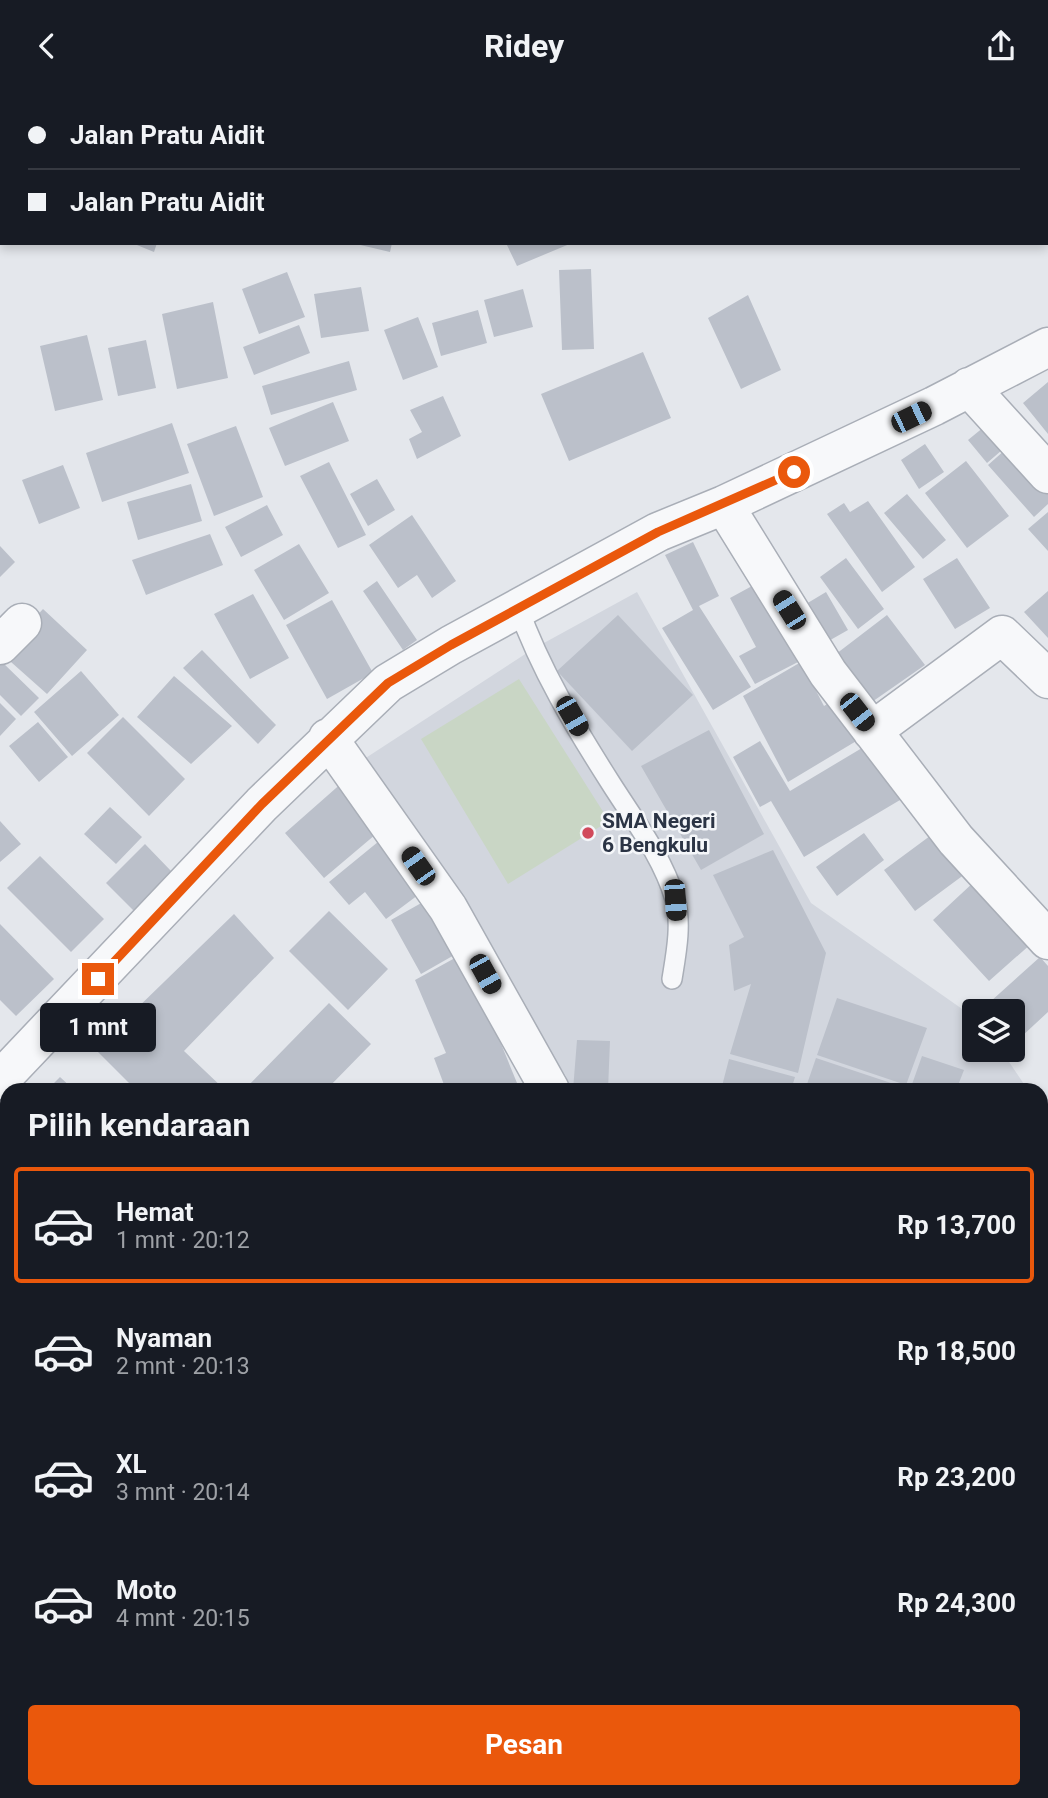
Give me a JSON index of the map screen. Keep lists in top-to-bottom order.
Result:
{
  "places": ["SMA Negeri 6 Bengkulu"],
  "page": {
    "header": "Ridey",
    "banner": ["Jalan Pratu Aidit", "Jalan Pratu Aidit"],
    "bubble": "1 mnt",
    "heading": "Pilih kendaraan",
    "list": [
      {
        "name": "Hemat",
        "note": "1 mnt · 20:12",
        "value": "Rp 13,700"
      },
      {
        "name": "Nyaman",
        "note": "2 mnt · 20:13",
        "value": "Rp 18,500"
      },
      {
        "name": "XL",
        "note": "3 mnt · 20:14",
        "value": "Rp 23,200"
      },
      {
        "name": "Moto",
        "note": "4 mnt · 20:15",
        "value": "Rp 24,300"
      }
    ],
    "buttons": "Pesan"
  }
}
